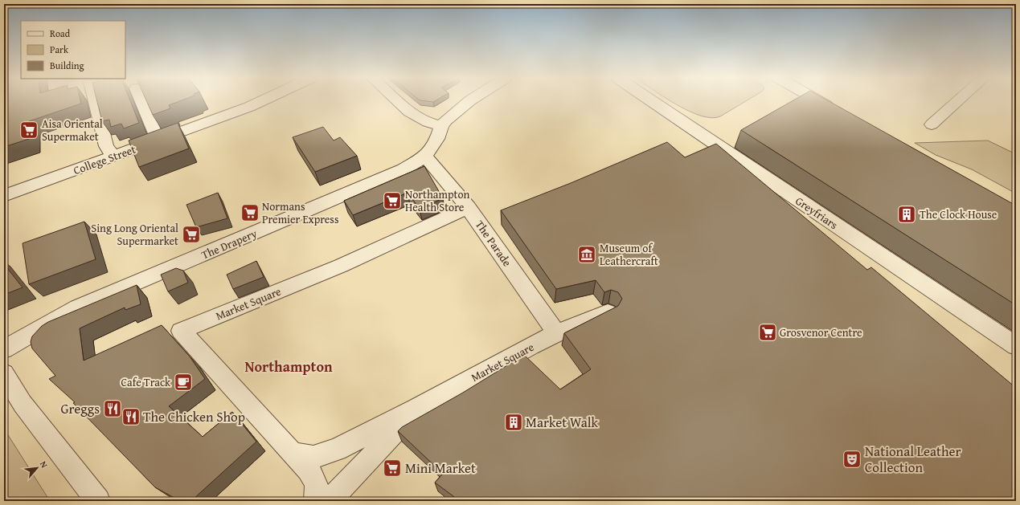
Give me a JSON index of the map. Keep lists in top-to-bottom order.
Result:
{
  "streets": {
    "street": [
      "College Street",
      "Greyfriars",
      "The Parade",
      "The Drapery",
      "Market Square"
    ]
  },
  "crossings": [
    ["The Parade", "The Drapery"],
    ["The Parade", "Market Square"]
  ],
  "districts": ["Northampton"],
  "places": {
    "supermarket": [
      "Aisa Oriental Supermaket",
      "Northampton Health Store",
      "Normans Premier Express",
      "Sing Long Oriental Supermarket",
      "Grosvenor Centre",
      "Mini Market"
    ],
    "building": ["The Clock House", "Market Walk"],
    "museum": ["Museum of Leathercraft"],
    "cafe": ["Cafe Track"],
    "restaurant": ["Greggs", "The Chicken Shop"],
    "theatre": ["National Leather Collection"]
  },
  "legend": ["Road", "Park", "Building"],
  "north": "top right"
}
